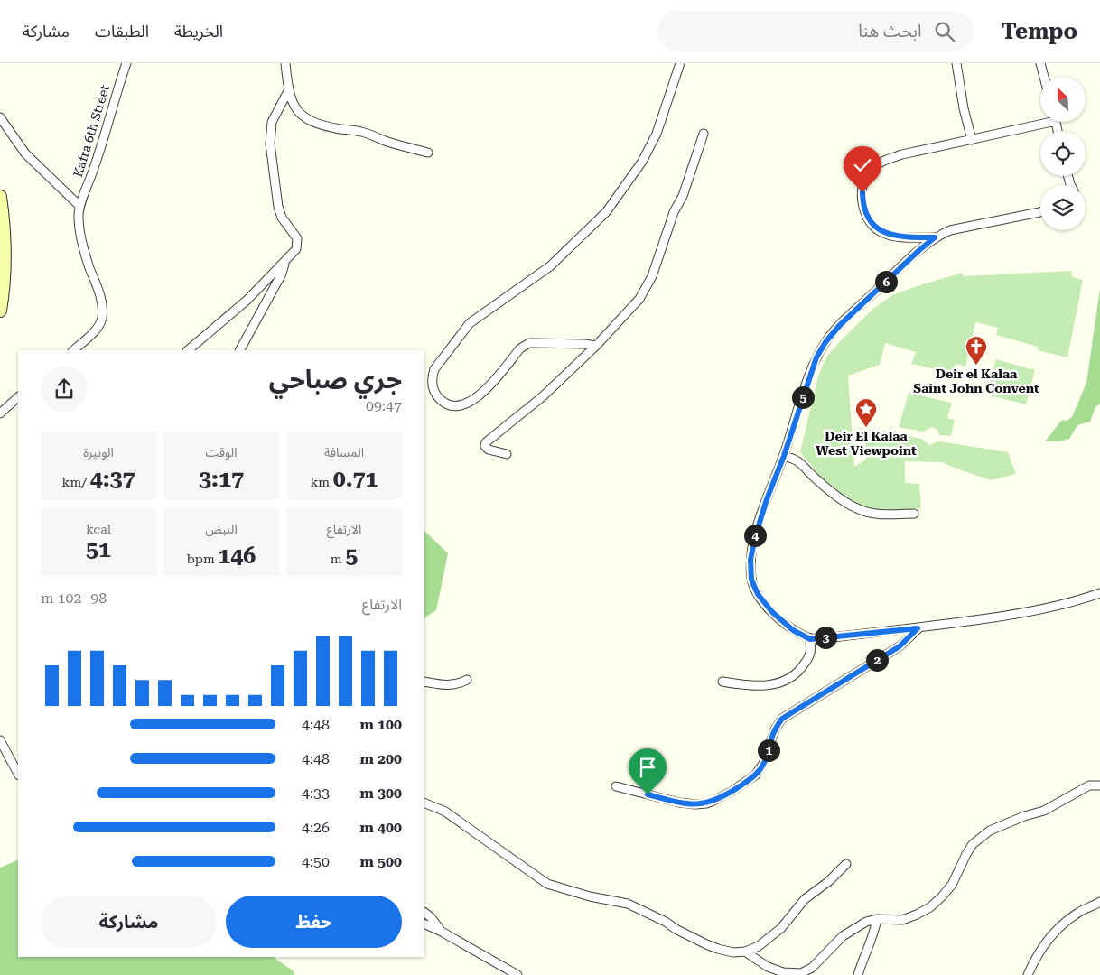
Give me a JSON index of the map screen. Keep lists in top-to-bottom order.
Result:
{
  "streets": {
    "street": ["Kafra 6th Street"]
  },
  "places": {
    "church": ["Deir el Kalaa Saint John Convent"],
    "place": ["Deir El Kalaa West Viewpoint"]
  },
  "north": "top left",
  "page": {
    "header": "Tempo",
    "search": "ابحث هنا",
    "nav": ["الخريطة", "الطبقات", "مشاركة"],
    "pins": [
      "6",
      "5",
      "4",
      "3",
      "2",
      "1"
    ],
    "heading": ["جري صباحي", "09:47"],
    "stats": [
      ["المسافة", "0.71 km"],
      ["الوقت", "3:17"],
      ["الوتيرة", "4:37 /km"],
      ["الارتفاع", "5 m"],
      ["النبض", "146 bpm"],
      ["kcal", "51"]
    ],
    "chart": ["الارتفاع", "98–102 m"],
    "list": [
      {
        "name": "100 m",
        "note": "4:48"
      },
      {
        "name": "200 m",
        "note": "4:48"
      },
      {
        "name": "300 m",
        "note": "4:33"
      },
      {
        "name": "400 m",
        "note": "4:26"
      },
      {
        "name": "500 m",
        "note": "4:50"
      }
    ],
    "buttons": ["حفظ", "مشاركة"]
  }
}
